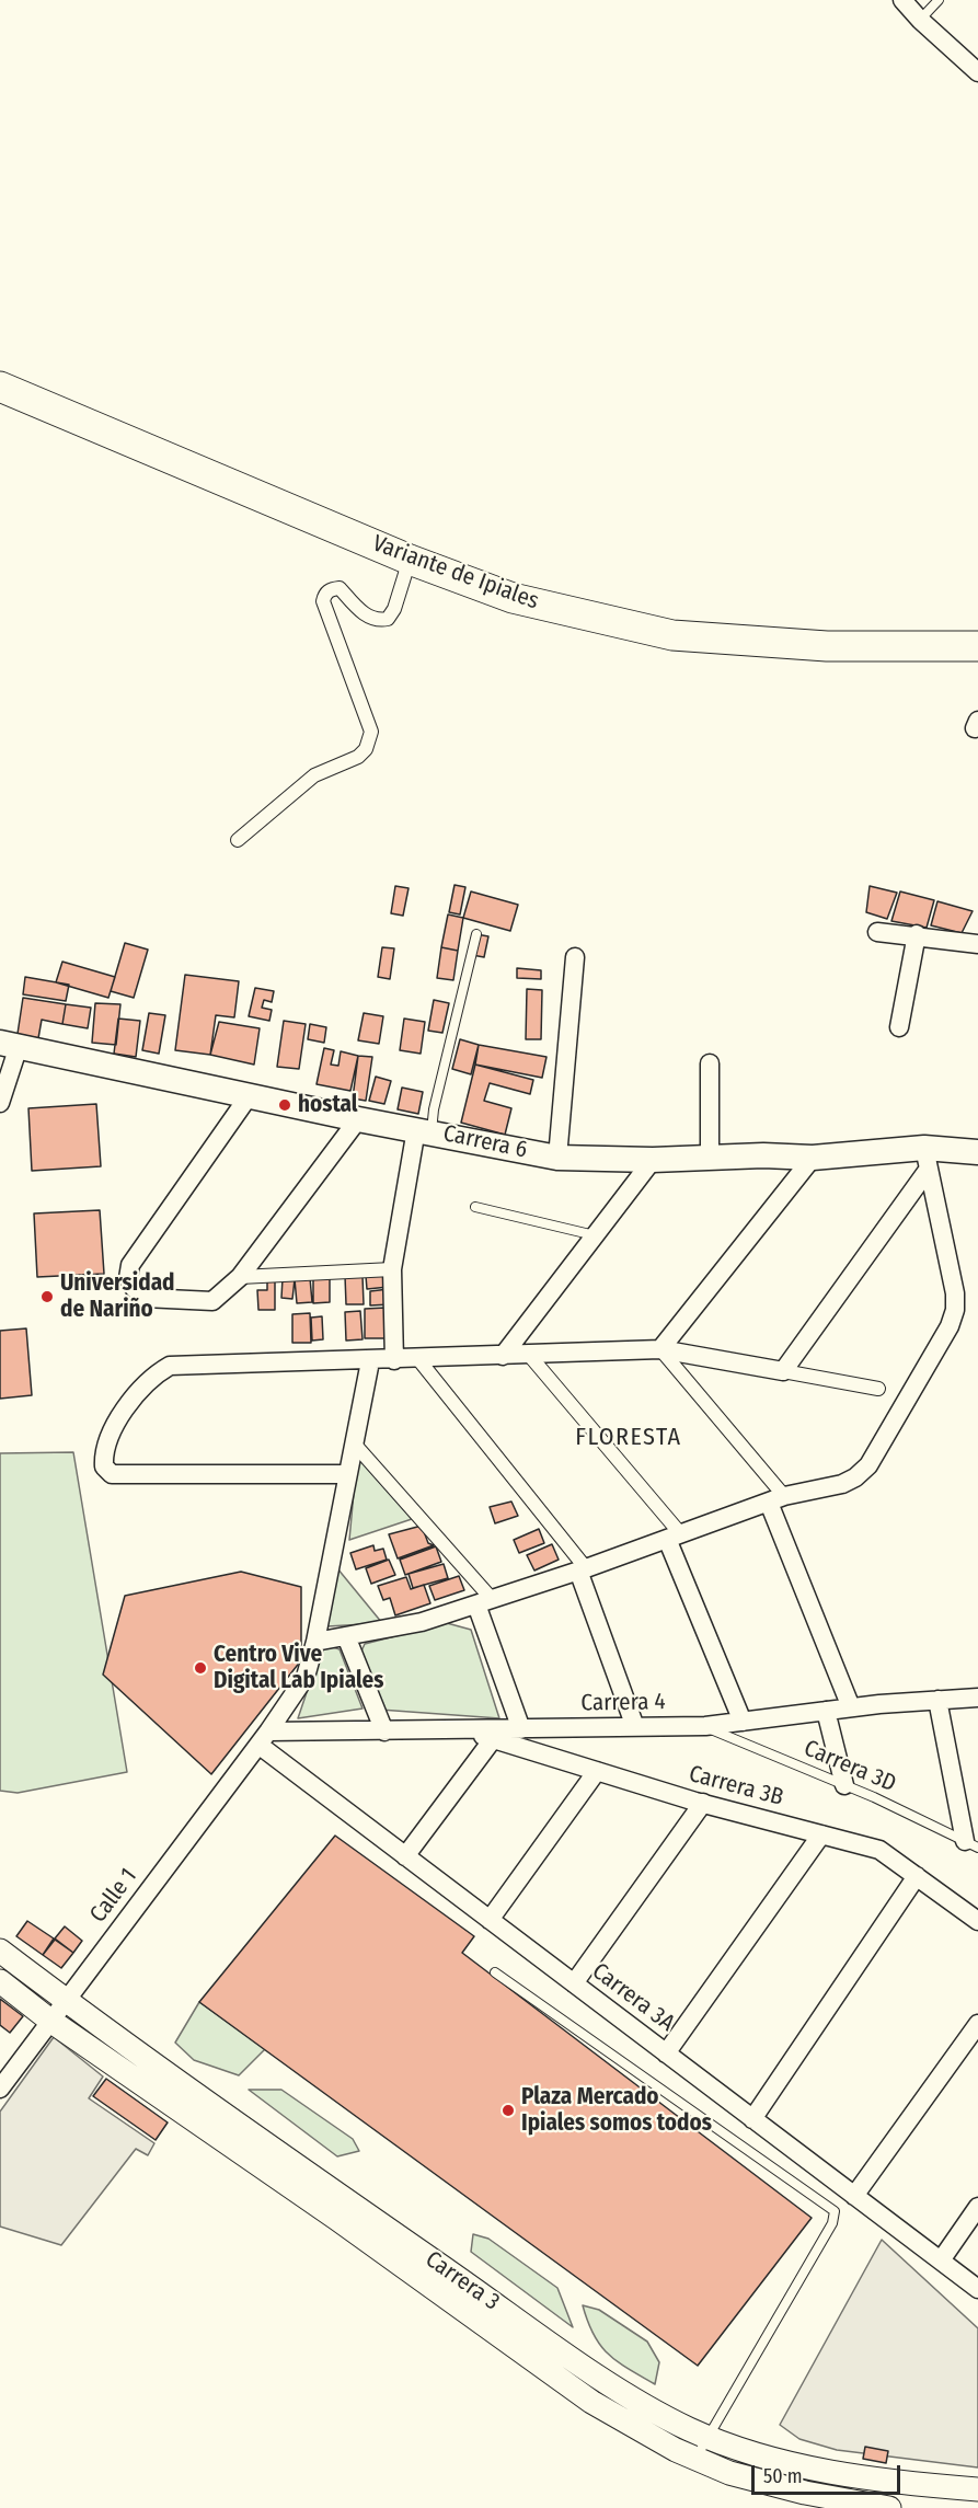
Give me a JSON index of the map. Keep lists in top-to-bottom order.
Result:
{
  "streets": {
    "highway": ["Variante de Ipiales"],
    "main road": ["Carrera 6"],
    "street": [
      "Carrera 4",
      "Carrera 3B",
      "Calle 1",
      "Carrera 3A",
      "Carrera 3"
    ],
    "lane": ["Carrera 3D"]
  },
  "crossings": [
    ["Carrera 4", "Carrera 3D"],
    ["Carrera 4", "Carrera 3B"],
    ["Carrera 4", "Calle 1"],
    ["Carrera 4", "Carrera 3A"],
    ["Calle 1", "Carrera 3A"],
    ["Calle 1", "Carrera 3"]
  ],
  "districts": ["FLORESTA"],
  "places": [
    "hostal",
    "Universidad de Nariño",
    "Centro Vive Digital Lab Ipiales",
    "Plaza Mercado Ipiales somos todos"
  ],
  "scale_bar": "50 m"
}
